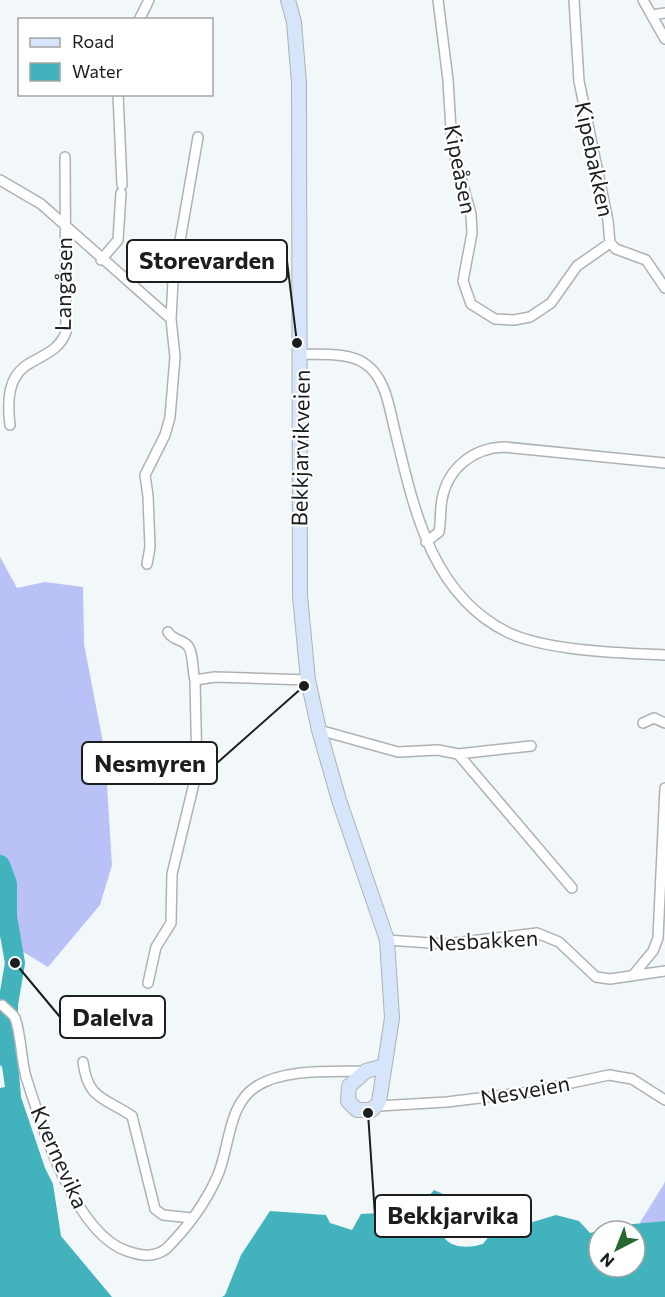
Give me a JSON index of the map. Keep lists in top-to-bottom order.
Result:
{
  "streets": {
    "street": [
      "Kipebakken",
      "Kipeåsen",
      "Langåsen",
      "Bekkjarvikveien",
      "Nesbakken",
      "Nesveien",
      "Kvernevika"
    ]
  },
  "crossings": [
    ["Kipebakken", "Kipeåsen"],
    ["Bekkjarvikveien", "Nesbakken"],
    ["Bekkjarvikveien", "Nesveien"]
  ],
  "places": [
    "Storevarden",
    "Nesmyren",
    "Dalelva",
    "Bekkjarvika"
  ],
  "legend": ["Road", "Water"],
  "north": "bottom left"
}
